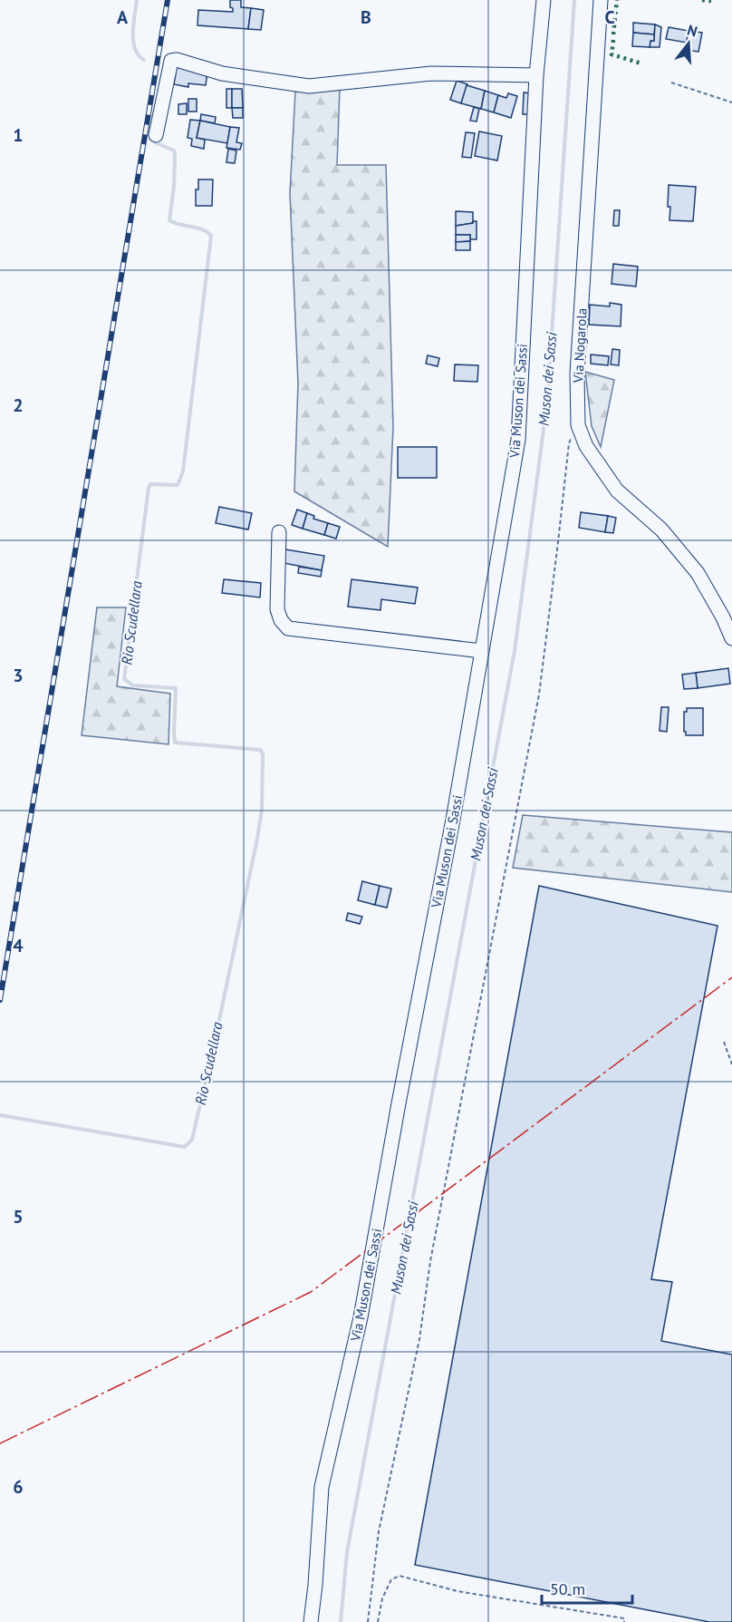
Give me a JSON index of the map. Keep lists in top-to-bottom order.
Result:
{
  "streets": {
    "street": ["Via Nogarola", "Via Muson dei Sassi"]
  },
  "water": ["Muson dei Sassi", "Rio Scudellara"],
  "scale_bar": "50 m",
  "north": "top",
  "grid": {
    "columns": ["A", "B", "C"],
    "rows": [
      "1",
      "2",
      "3",
      "4",
      "5",
      "6"
    ]
  }
}
